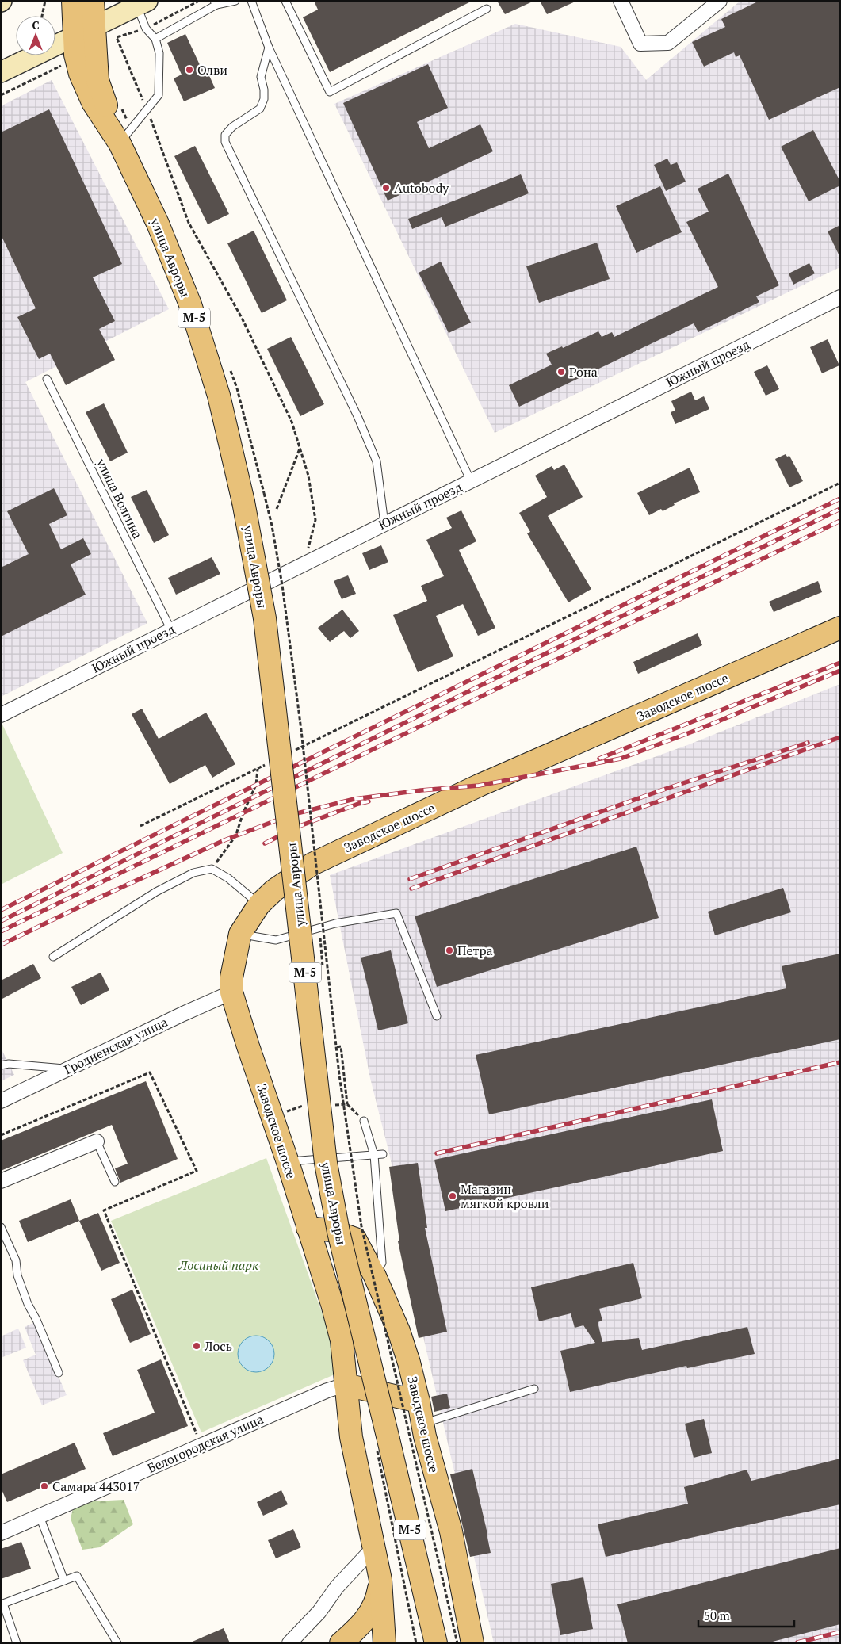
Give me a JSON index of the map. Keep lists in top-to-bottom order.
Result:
{
  "streets": {
    "main road": ["улица Авроры", "М-5", "Заводское шоссе"],
    "street": ["Южный проезд", "Гродненская улица", "Белогородская улица"],
    "lane": ["улица Волгина"]
  },
  "crossings": [
    ["Южный проезд", "улица Волгина"],
    ["Заводское шоссе", "Гродненская улица"],
    ["Заводское шоссе", "Белогородская улица"]
  ],
  "parks": ["Лосиный парк"],
  "places": [
    "Олви",
    "Autobody",
    "Рона",
    "Петра",
    "Магазин мягкой кровли",
    "Лось",
    "Самара 443017"
  ],
  "scale_bar": "50 m",
  "north": "top"
}
